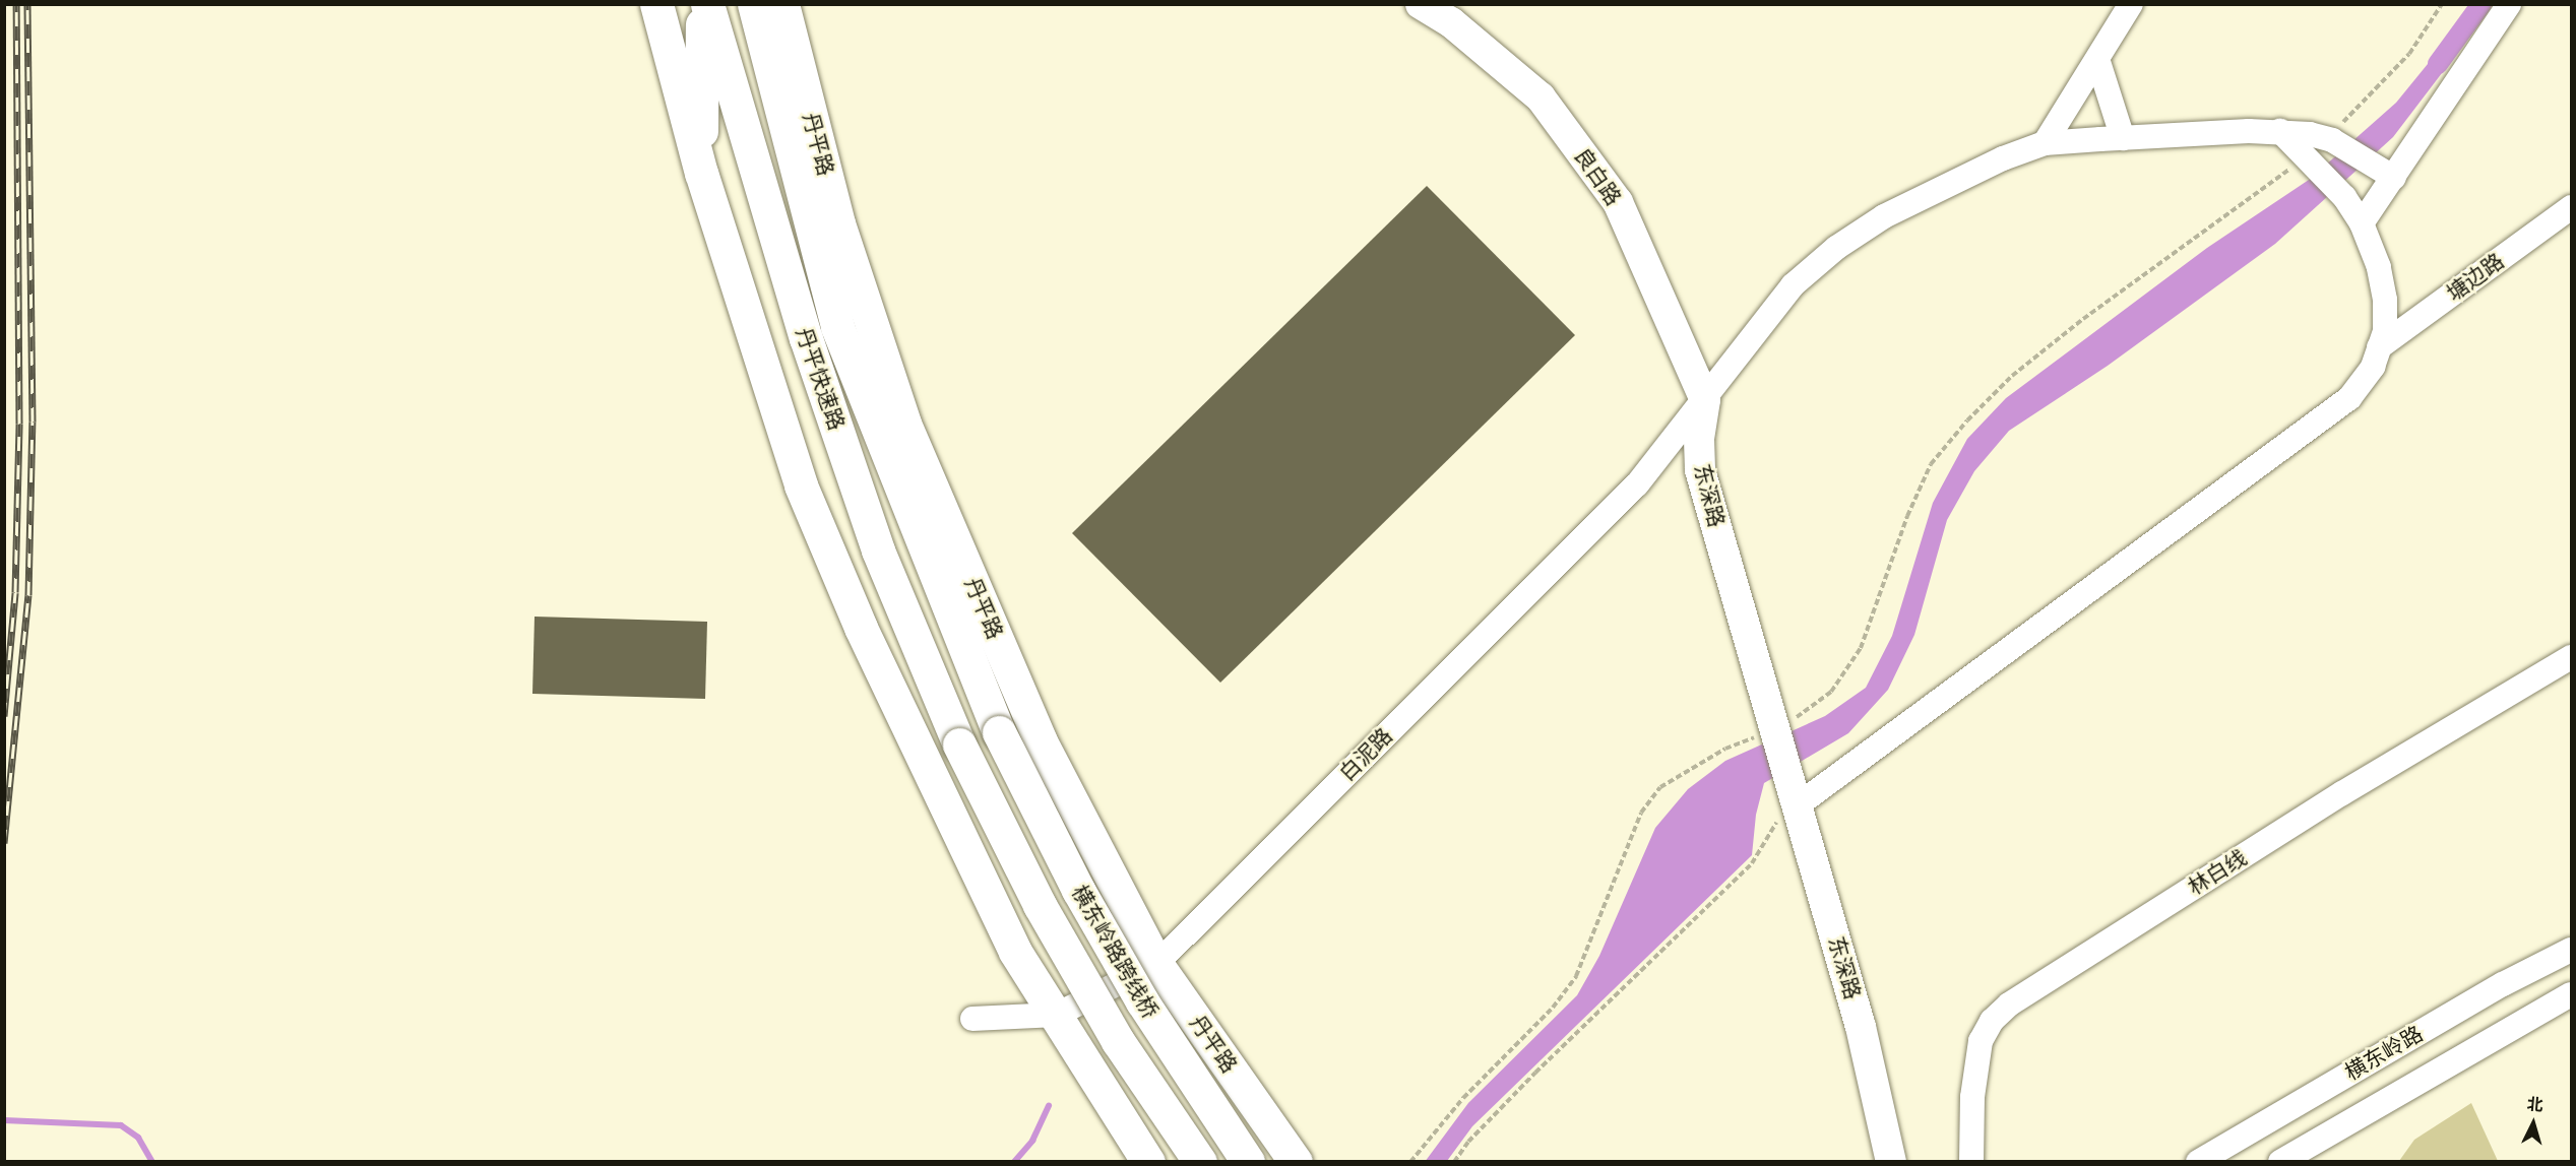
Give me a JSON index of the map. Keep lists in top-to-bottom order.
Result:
{
  "streets": {
    "highway": ["丹平路", "丹平快速路", "横东岭路跨线桥"],
    "main road": ["良白路", "东深路"],
    "street": [
      "塘边路",
      "白泥路",
      "林白线",
      "横东岭路"
    ]
  },
  "crossings": [
    ["丹平路", "白泥路"],
    ["良白路", "东深路"],
    ["良白路", "白泥路"],
    ["丹平快速路", "横东岭路跨线桥"],
    ["东深路", "白泥路"]
  ],
  "north": "top"
}
